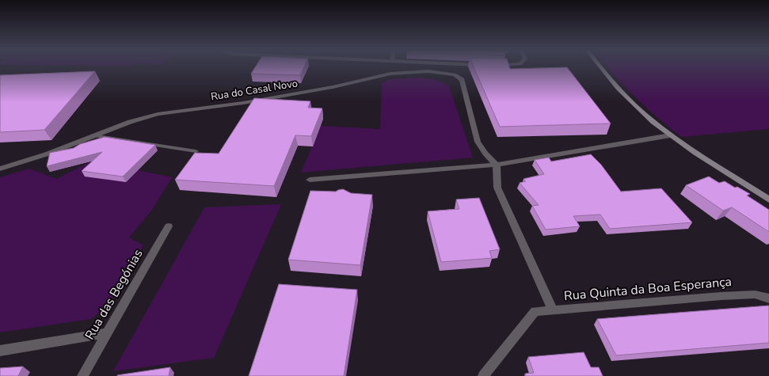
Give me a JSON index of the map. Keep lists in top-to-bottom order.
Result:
{
  "streets": {
    "street": ["Rua do Casal Novo", "Rua Quinta da Boa Esperança", "Rua das Begónias"]
  },
  "crossings": [
    ["Rua do Casal Novo", "Rua Quinta da Boa Esperança"]
  ]
}
